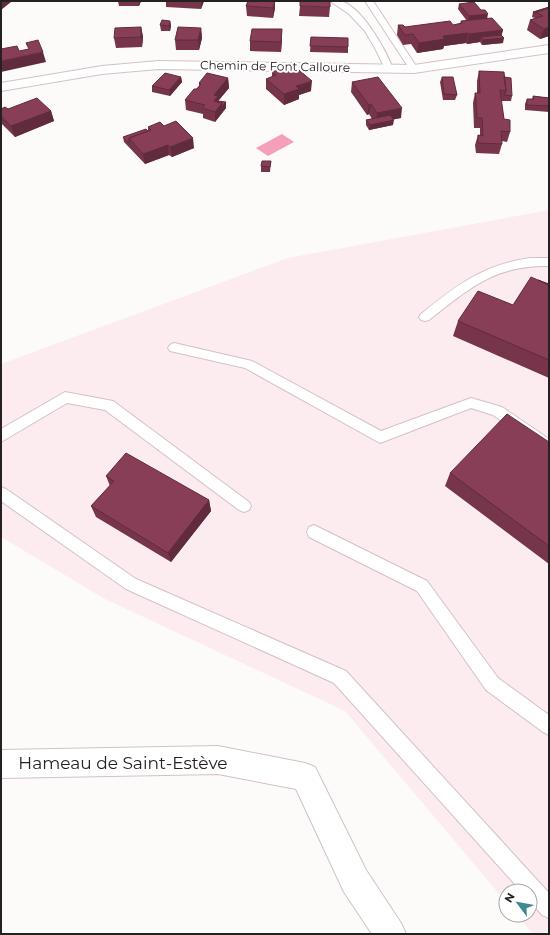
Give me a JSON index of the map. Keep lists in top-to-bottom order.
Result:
{
  "streets": {
    "street": ["Chemin de Font Calloure", "Hameau de Saint-Estève"]
  },
  "north": "top left"
}
